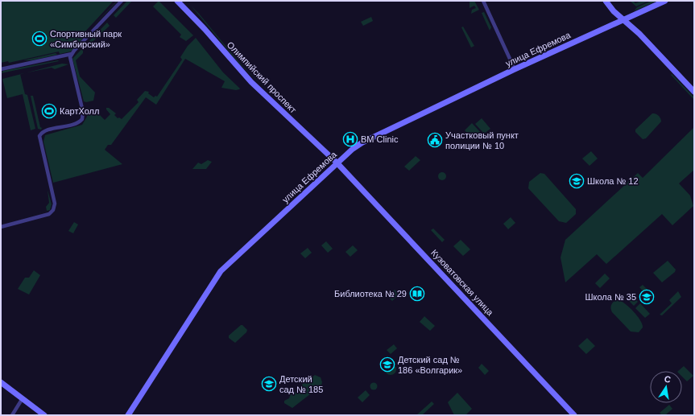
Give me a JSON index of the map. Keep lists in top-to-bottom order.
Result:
{
  "streets": {
    "street": ["улица Ефремова", "Олимпийский проспект", "Кузоватовская улица"]
  },
  "crossings": [
    ["улица Ефремова", "Олимпийский проспект"],
    ["улица Ефремова", "Кузоватовская улица"],
    ["Олимпийский проспект", "Кузоватовская улица"]
  ],
  "places": {
    "sports": ["Спортивный парк «Симбирский»", "КартХолл"],
    "hospital": ["BM Clinic"],
    "public building": ["Участковый пункт полиции № 10"],
    "school or university": [
      "Школа № 12",
      "Школа № 35",
      "Детский сад № 186 «Волгарик»",
      "Детский сад № 185"
    ],
    "library": ["Библиотека № 29"]
  },
  "north": "top"
}
